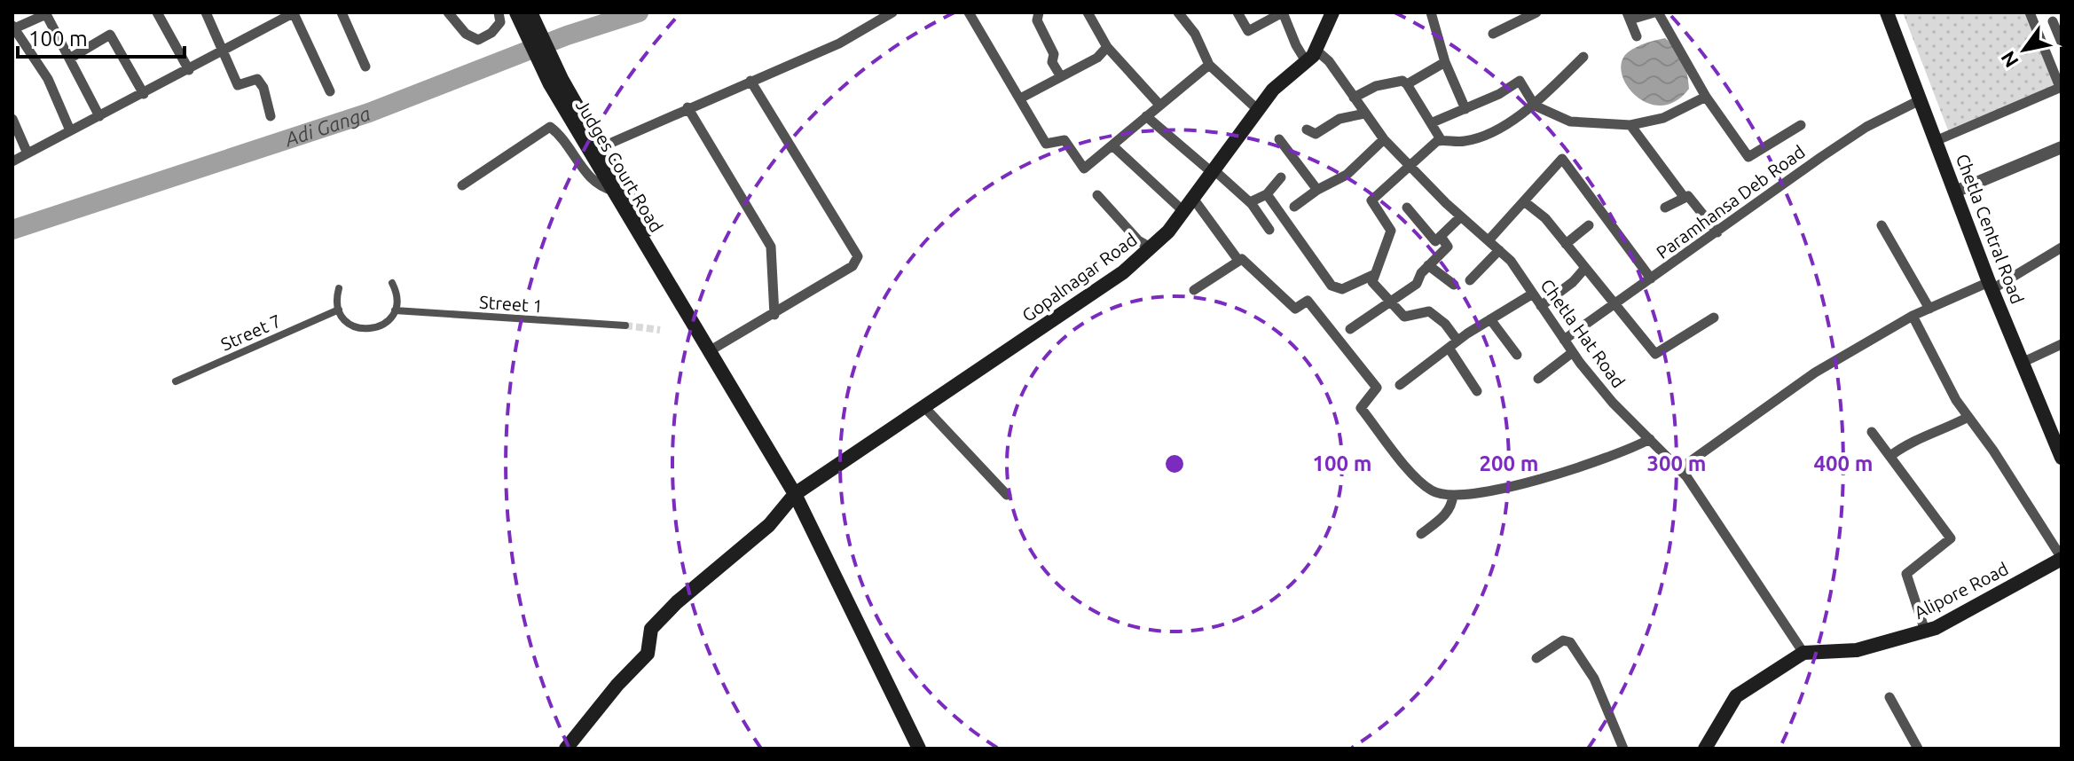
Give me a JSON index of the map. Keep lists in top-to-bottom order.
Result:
{
  "streets": {
    "main road": [
      "Judges Court Road",
      "Chetla Central Road",
      "Gopalnagar Road",
      "Alipore Road"
    ],
    "street": [
      "Paramhansa Deb Road",
      "Street 1",
      "Street 7",
      "Chetla Hat Road"
    ]
  },
  "crossings": [
    ["Judges Court Road", "Gopalnagar Road"],
    ["Paramhansa Deb Road", "Chetla Central Road"],
    ["Paramhansa Deb Road", "Chetla Hat Road"],
    ["Gopalnagar Road", "Chetla Hat Road"],
    ["Chetla Hat Road", "Alipore Road"]
  ],
  "water": ["Adi Ganga"],
  "scale_bar": "100 m",
  "north": "bottom left",
  "rings": [
    "100 m",
    "200 m",
    "300 m",
    "400 m"
  ]
}
